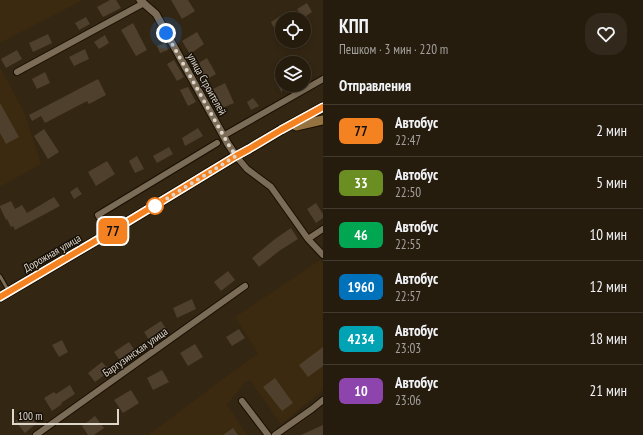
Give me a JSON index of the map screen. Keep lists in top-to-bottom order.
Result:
{
  "streets": {
    "main road": ["Дорожная улица"],
    "street": ["улица Строителей", "Баргузинская улица"]
  },
  "crossings": [
    ["улица Строителей", "Дорожная улица"]
  ],
  "lines": ["bus line 77"],
  "scale_bar": "100 m",
  "page": {
    "on_map": "77",
    "heading": [
      ["КПП", "Пешком · 3 мин · 220 m"],
      "Отправления"
    ],
    "list": [
      {
        "mark": "77",
        "name": "Автобус",
        "note": "22:47",
        "value": "2 мин"
      },
      {
        "mark": "33",
        "name": "Автобус",
        "note": "22:50",
        "value": "5 мин"
      },
      {
        "mark": "46",
        "name": "Автобус",
        "note": "22:55",
        "value": "10 мин"
      },
      {
        "mark": "1960",
        "name": "Автобус",
        "note": "22:57",
        "value": "12 мин"
      },
      {
        "mark": "4234",
        "name": "Автобус",
        "note": "23:03",
        "value": "18 мин"
      },
      {
        "mark": "10",
        "name": "Автобус",
        "note": "23:06",
        "value": "21 мин"
      }
    ],
    "scale": "100 m"
  }
}
